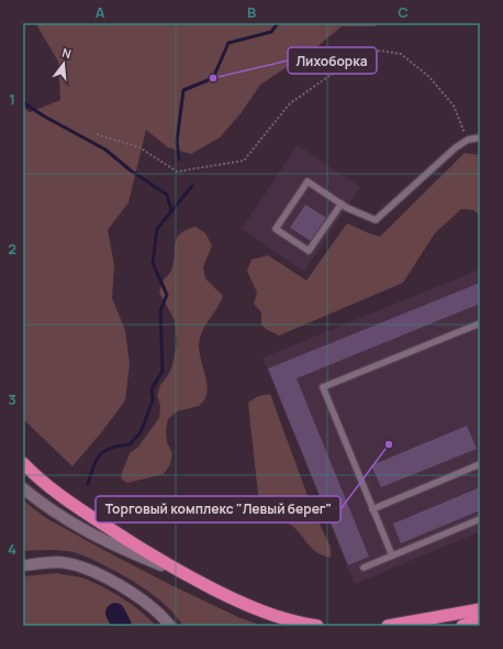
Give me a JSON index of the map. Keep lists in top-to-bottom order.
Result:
{
  "places": ["Лихоборка", "Торговый комплекс \"Левый берег\""],
  "north": "top",
  "grid": {
    "columns": ["A", "B", "C"],
    "rows": [
      "1",
      "2",
      "3",
      "4"
    ]
  }
}
